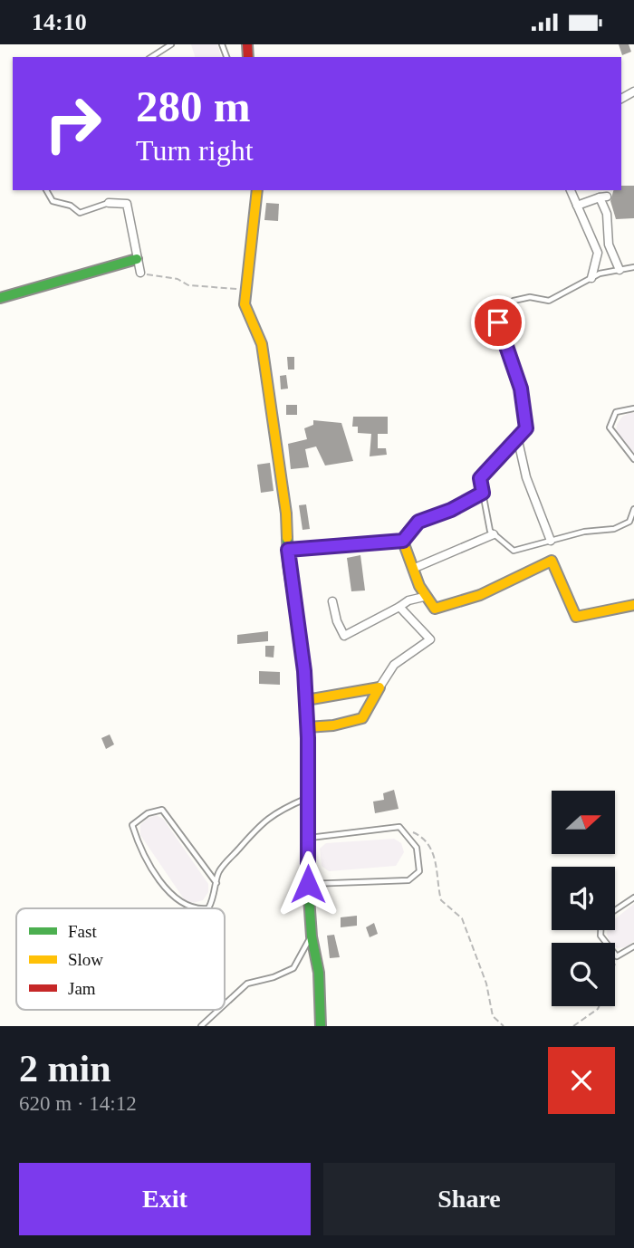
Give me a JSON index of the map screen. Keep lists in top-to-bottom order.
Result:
{
  "legend": ["Fast", "Slow", "Jam"],
  "north": "right",
  "page": {
    "status": "14:10",
    "turn": ["280 m", "Turn right"],
    "heading": ["2 min", "620 m · 14:12"],
    "buttons": ["Exit", "Share"]
  }
}
